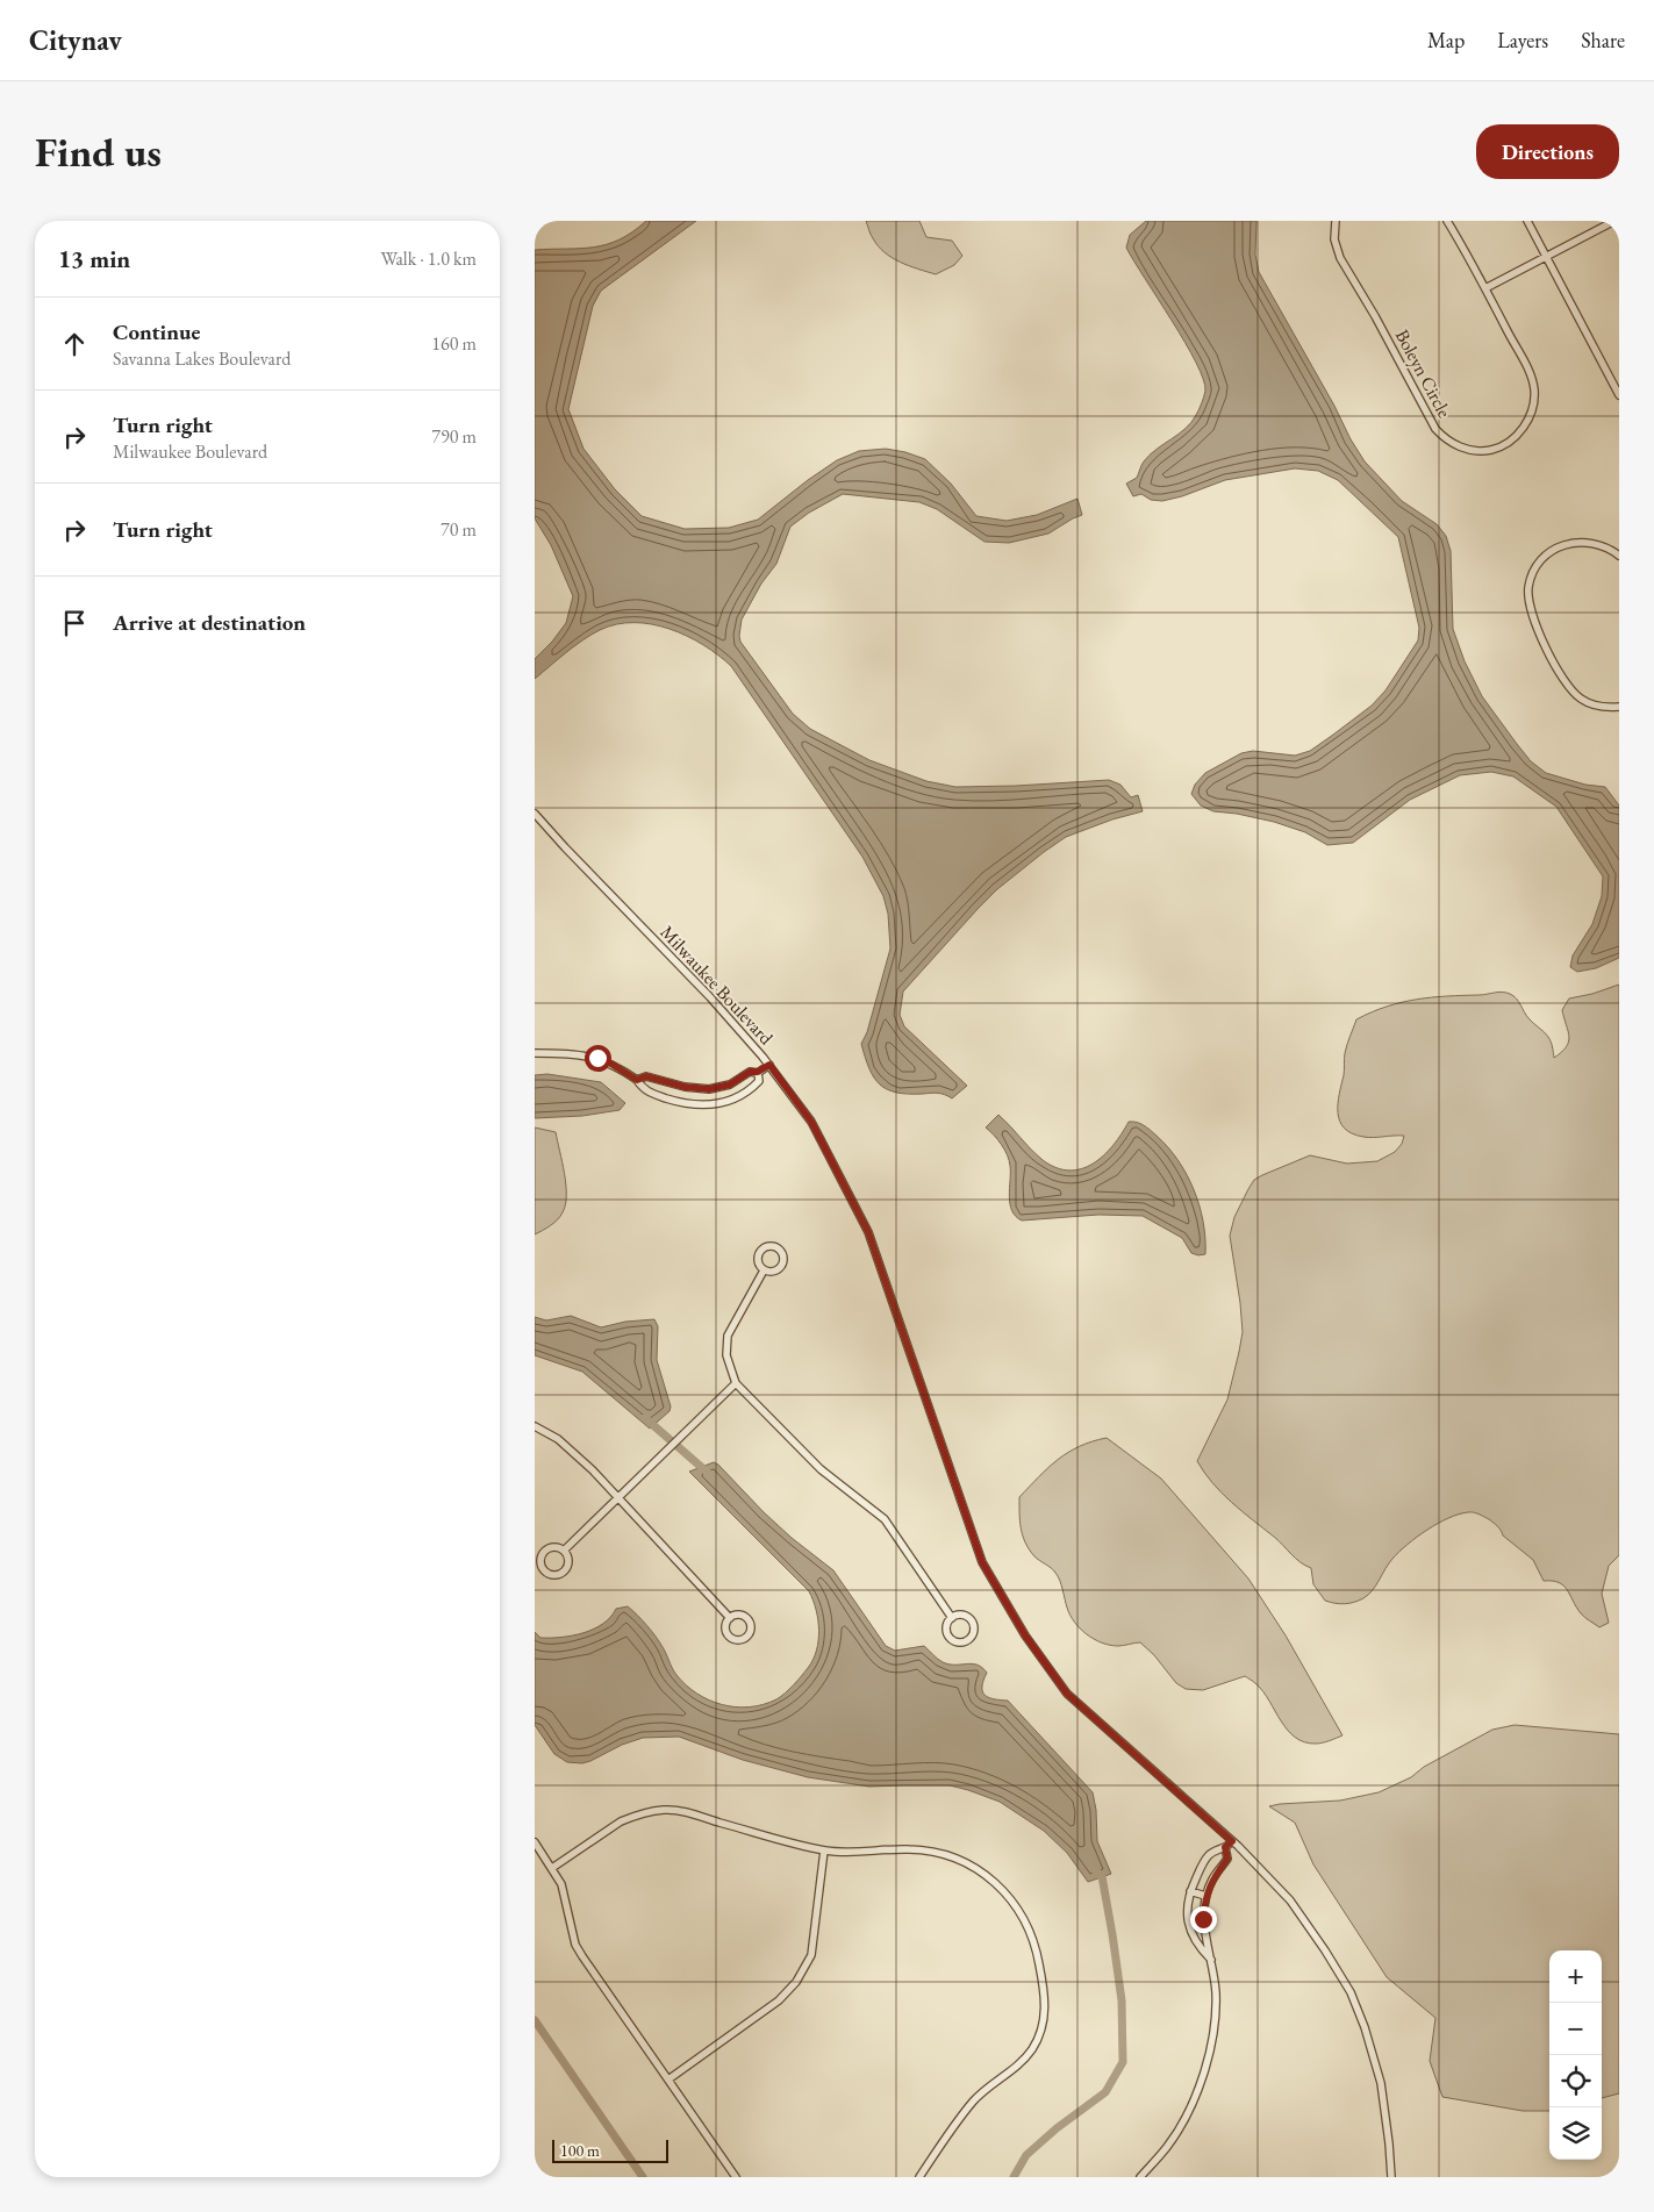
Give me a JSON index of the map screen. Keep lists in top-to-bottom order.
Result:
{
  "streets": {
    "street": ["Boleyn Circle", "Milwaukee Boulevard"]
  },
  "scale_bar": "100 m",
  "page": {
    "header": "Citynav",
    "nav": ["Map", "Layers", "Share"],
    "buttons": "Directions",
    "title": "Find us",
    "heading": ["13 min", "Walk · 1.0 km"],
    "list": [
      ["Continue", "Savanna Lakes Boulevard", "160 m"],
      ["Turn right", "Milwaukee Boulevard", "790 m"],
      ["Turn right", "70 m"],
      "Arrive at destination"
    ],
    "map_buttons": ["+", "−"],
    "scale": "100 m"
  }
}
